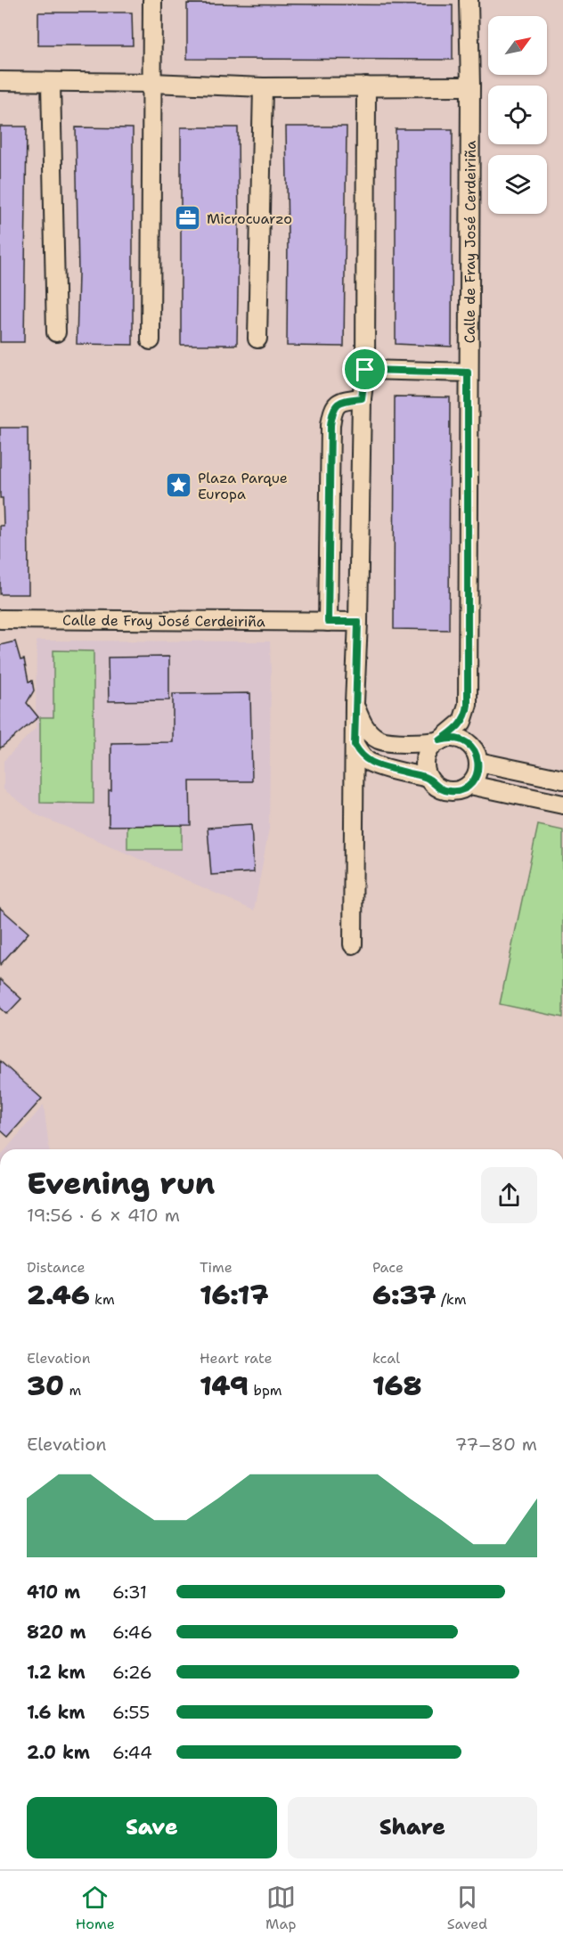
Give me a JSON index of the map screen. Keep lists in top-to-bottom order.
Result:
{
  "streets": {
    "street": ["Calle de Fray José Cerdeiriña"]
  },
  "places": {
    "office": ["Microcuarzo"],
    "place": ["Plaza Parque Europa"]
  },
  "north": "top right",
  "page": {
    "heading": ["Evening run", "19:56 · 6 × 410 m"],
    "stats": [
      ["Distance", "2.46 km"],
      ["Time", "16:17"],
      ["Pace", "6:37 /km"],
      ["Elevation", "30 m"],
      ["Heart rate", "149 bpm"],
      ["kcal", "168"]
    ],
    "chart": ["Elevation", "77–80 m"],
    "list": [
      {
        "name": "410 m",
        "note": "6:31"
      },
      {
        "name": "820 m",
        "note": "6:46"
      },
      {
        "name": "1.2 km",
        "note": "6:26"
      },
      {
        "name": "1.6 km",
        "note": "6:55"
      },
      {
        "name": "2.0 km",
        "note": "6:44"
      }
    ],
    "buttons": ["Save", "Share"],
    "tabs": ["Home", "Map", "Saved"]
  }
}
